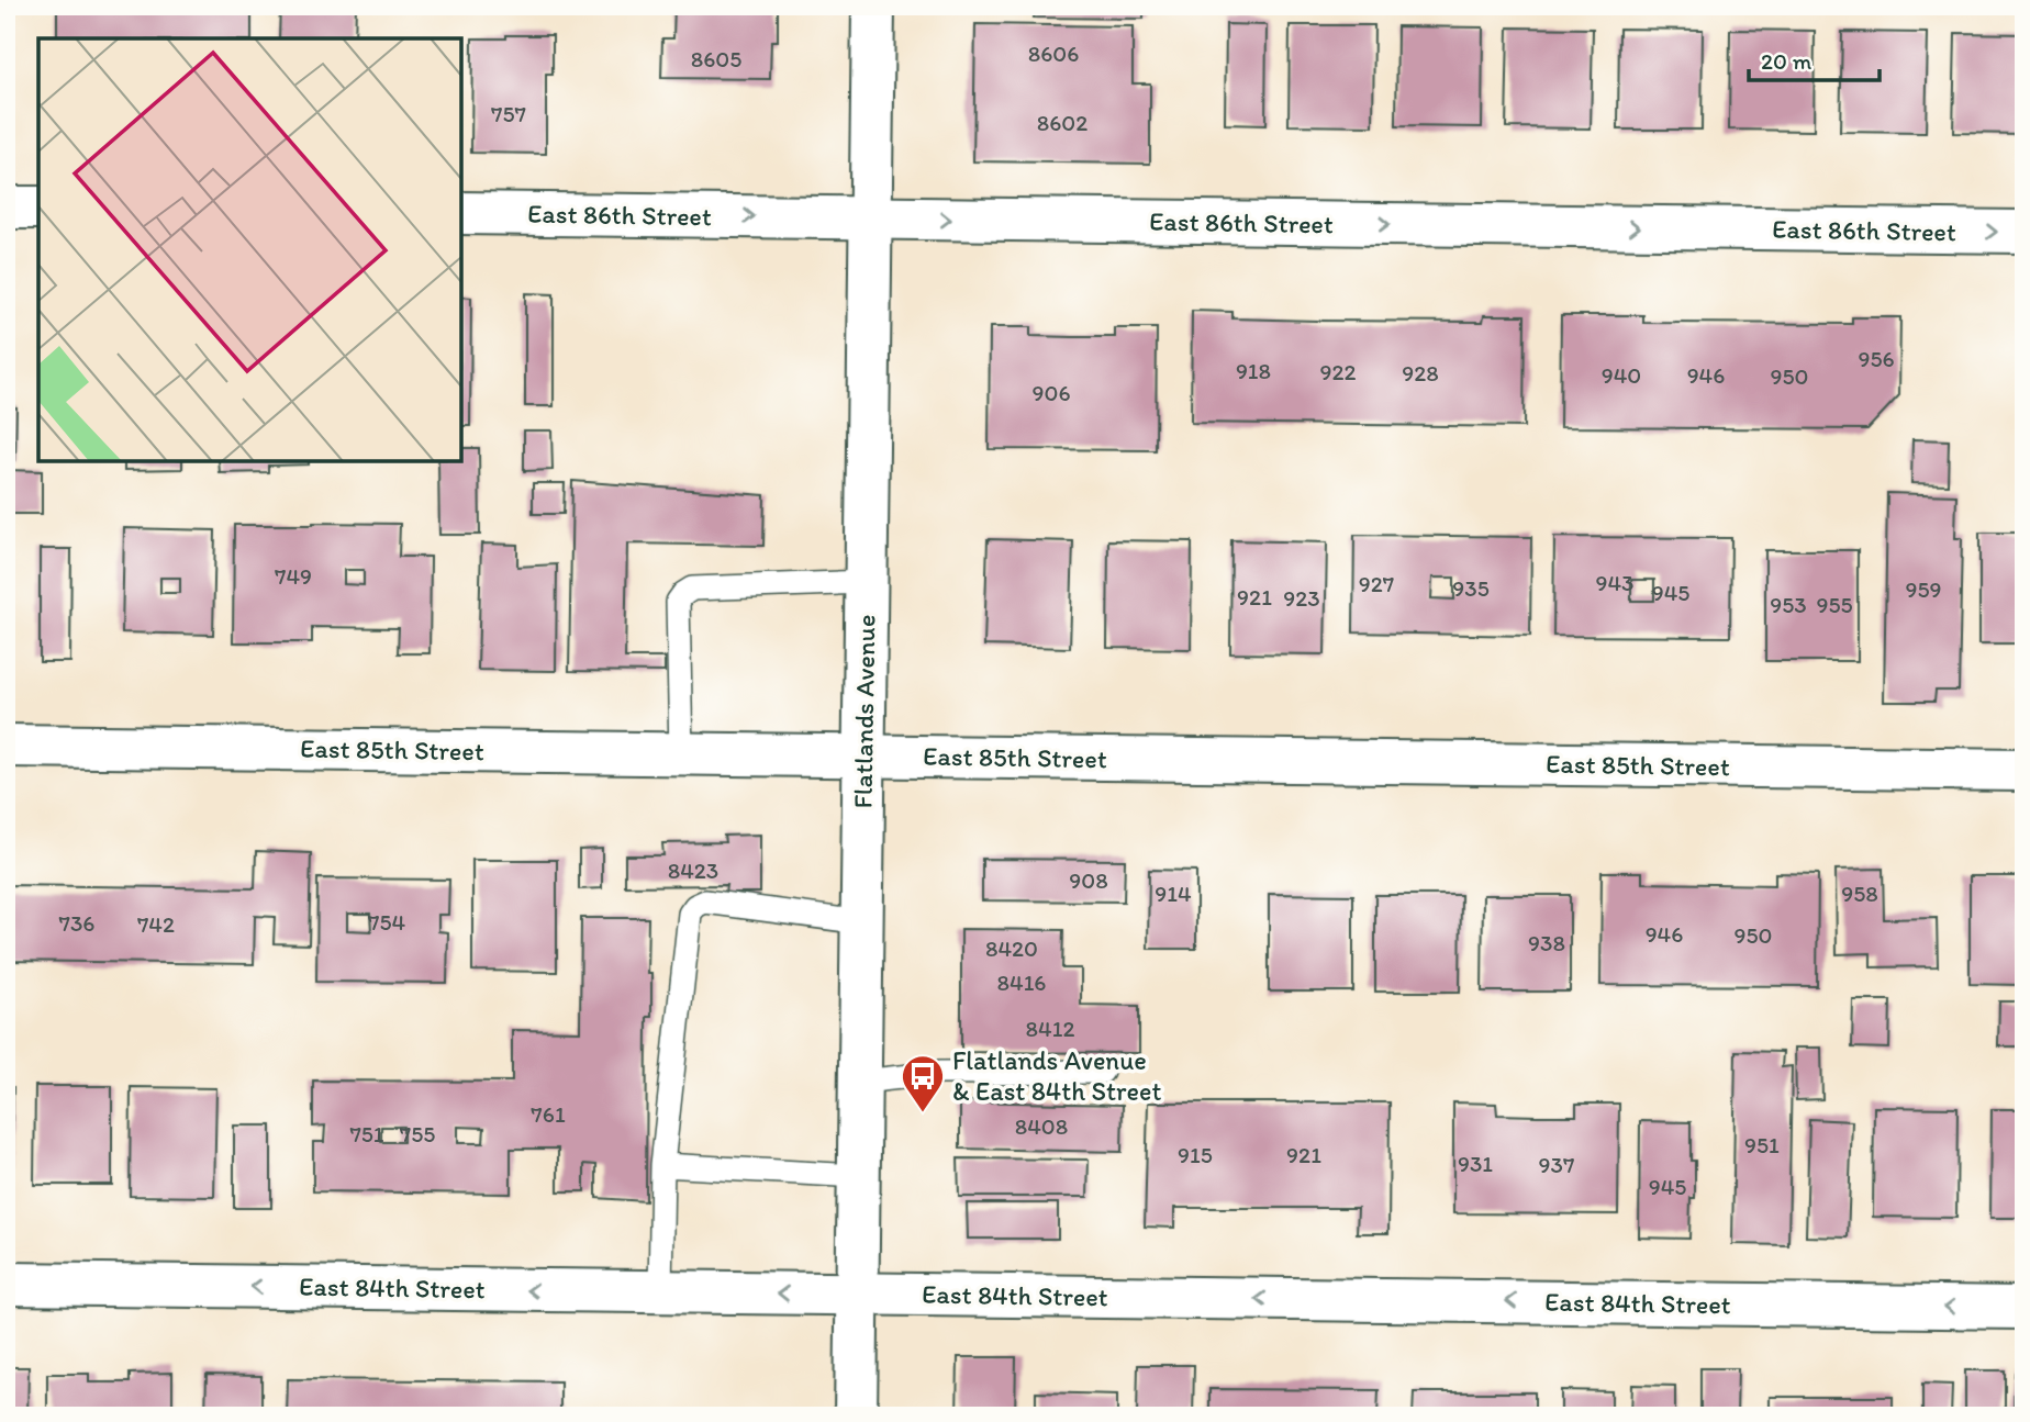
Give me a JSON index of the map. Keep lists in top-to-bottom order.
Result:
{
  "streets": {
    "street": [
      "East 86th Street",
      "Flatlands Avenue",
      "East 85th Street",
      "East 84th Street"
    ]
  },
  "crossings": [
    ["East 86th Street", "Flatlands Avenue"],
    ["Flatlands Avenue", "East 85th Street"],
    ["Flatlands Avenue", "East 84th Street"]
  ],
  "one_way": ["East 86th Street", "East 84th Street"],
  "places": {
    "bus stop": ["Flatlands Avenue & East 84th Street"]
  },
  "house_numbers": [
    "8606",
    "8605",
    "757",
    "8602",
    "956",
    "918",
    "922",
    "928",
    "940",
    "946",
    "950",
    "906",
    "749",
    "943",
    "927",
    "935",
    "959",
    "945",
    "921",
    "923",
    "953",
    "955",
    "8423",
    "908",
    "914",
    "958",
    "754",
    "736",
    "742",
    "946",
    "950",
    "938",
    "8420",
    "8416",
    "8412",
    "761",
    "8408",
    "751",
    "755",
    "951",
    "915",
    "921",
    "931",
    "937",
    "945"
  ],
  "scale_bar": "20 m"
}
